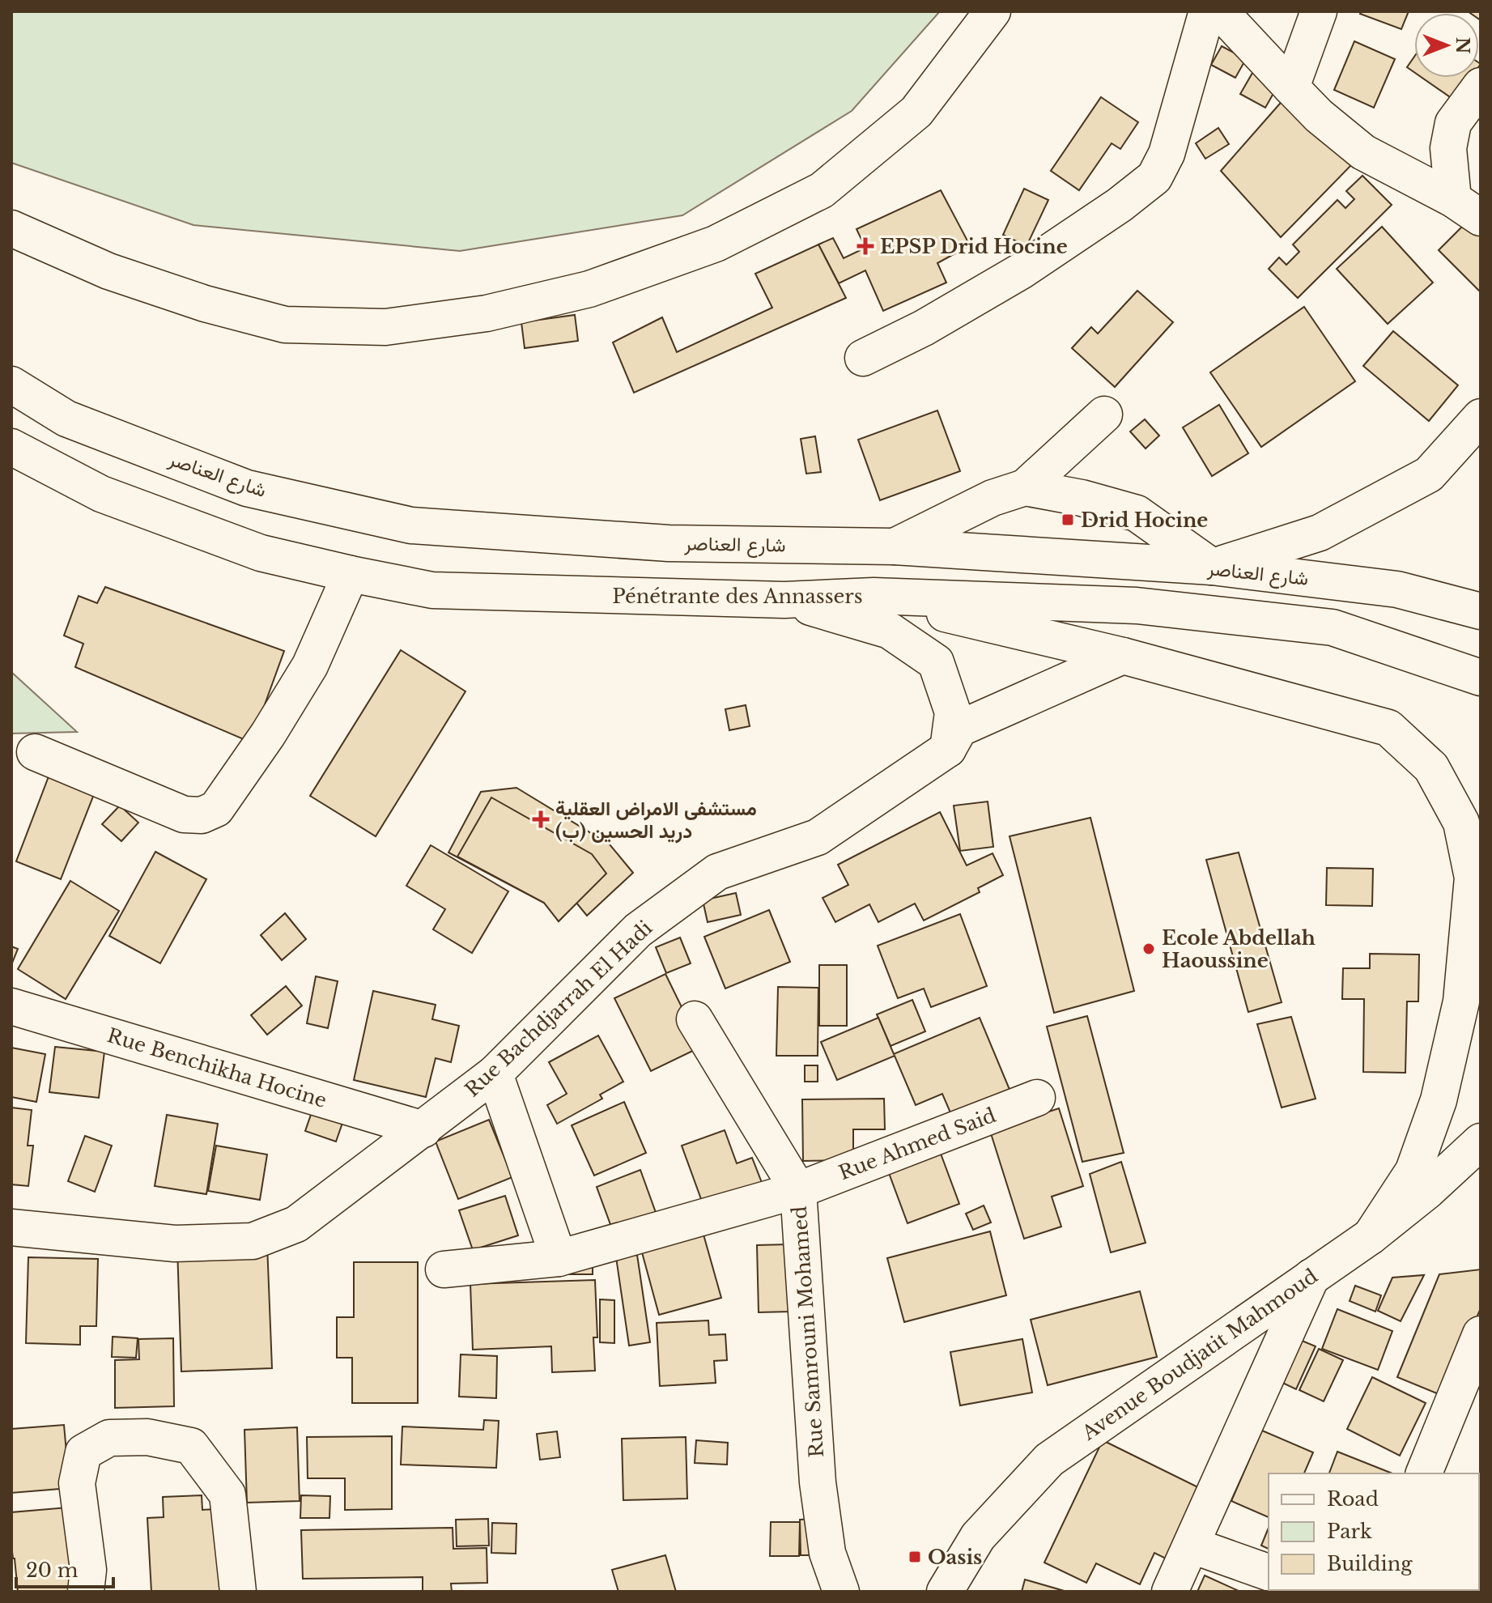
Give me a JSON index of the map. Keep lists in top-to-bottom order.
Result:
{
  "streets": {
    "main road": [
      "شارع العناصر",
      "Pénétrante des Annassers",
      "Rue Bachdjarrah El Hadi",
      "Rue Benchikha Hocine",
      "Rue Ahmed Said",
      "Rue Samrouni Mohamed",
      "Avenue Boudjatit Mahmoud"
    ]
  },
  "crossings": [
    ["Rue Bachdjarrah El Hadi", "Rue Benchikha Hocine"],
    ["Rue Ahmed Said", "Rue Samrouni Mohamed"]
  ],
  "places": {
    "health": ["EPSP Drid Hocine", "مستشفى الامراض العقلية دريد الحسين (ب)"],
    "transit": ["Drid Hocine", "Oasis"],
    "other": ["Ecole Abdellah Haoussine"]
  },
  "legend": ["Road", "Park", "Building"],
  "scale_bar": "20 m",
  "north": "right"
}
